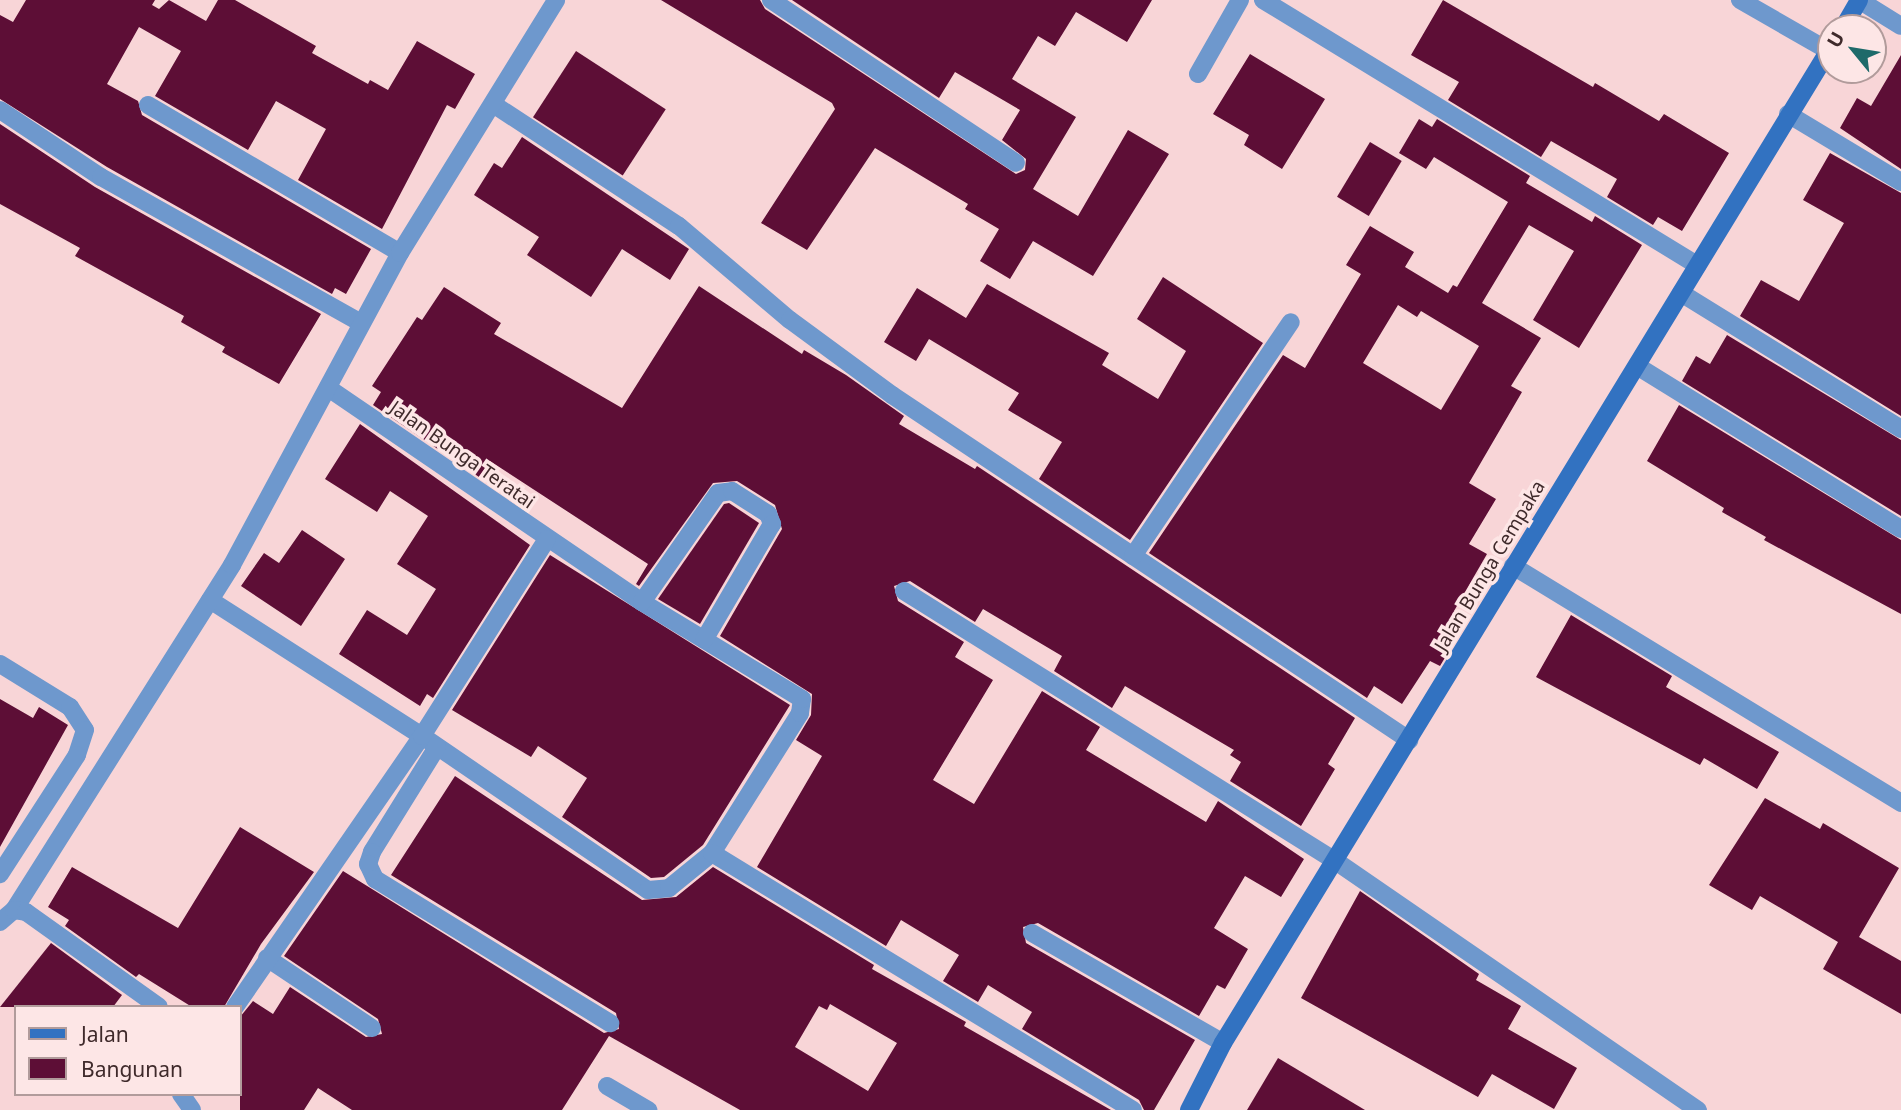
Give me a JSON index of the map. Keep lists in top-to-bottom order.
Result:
{
  "streets": {
    "street": ["Jalan Bunga Teratai", "Jalan Bunga Cempaka"]
  },
  "legend": ["Jalan", "Bangunan"],
  "north": "top left"
}
